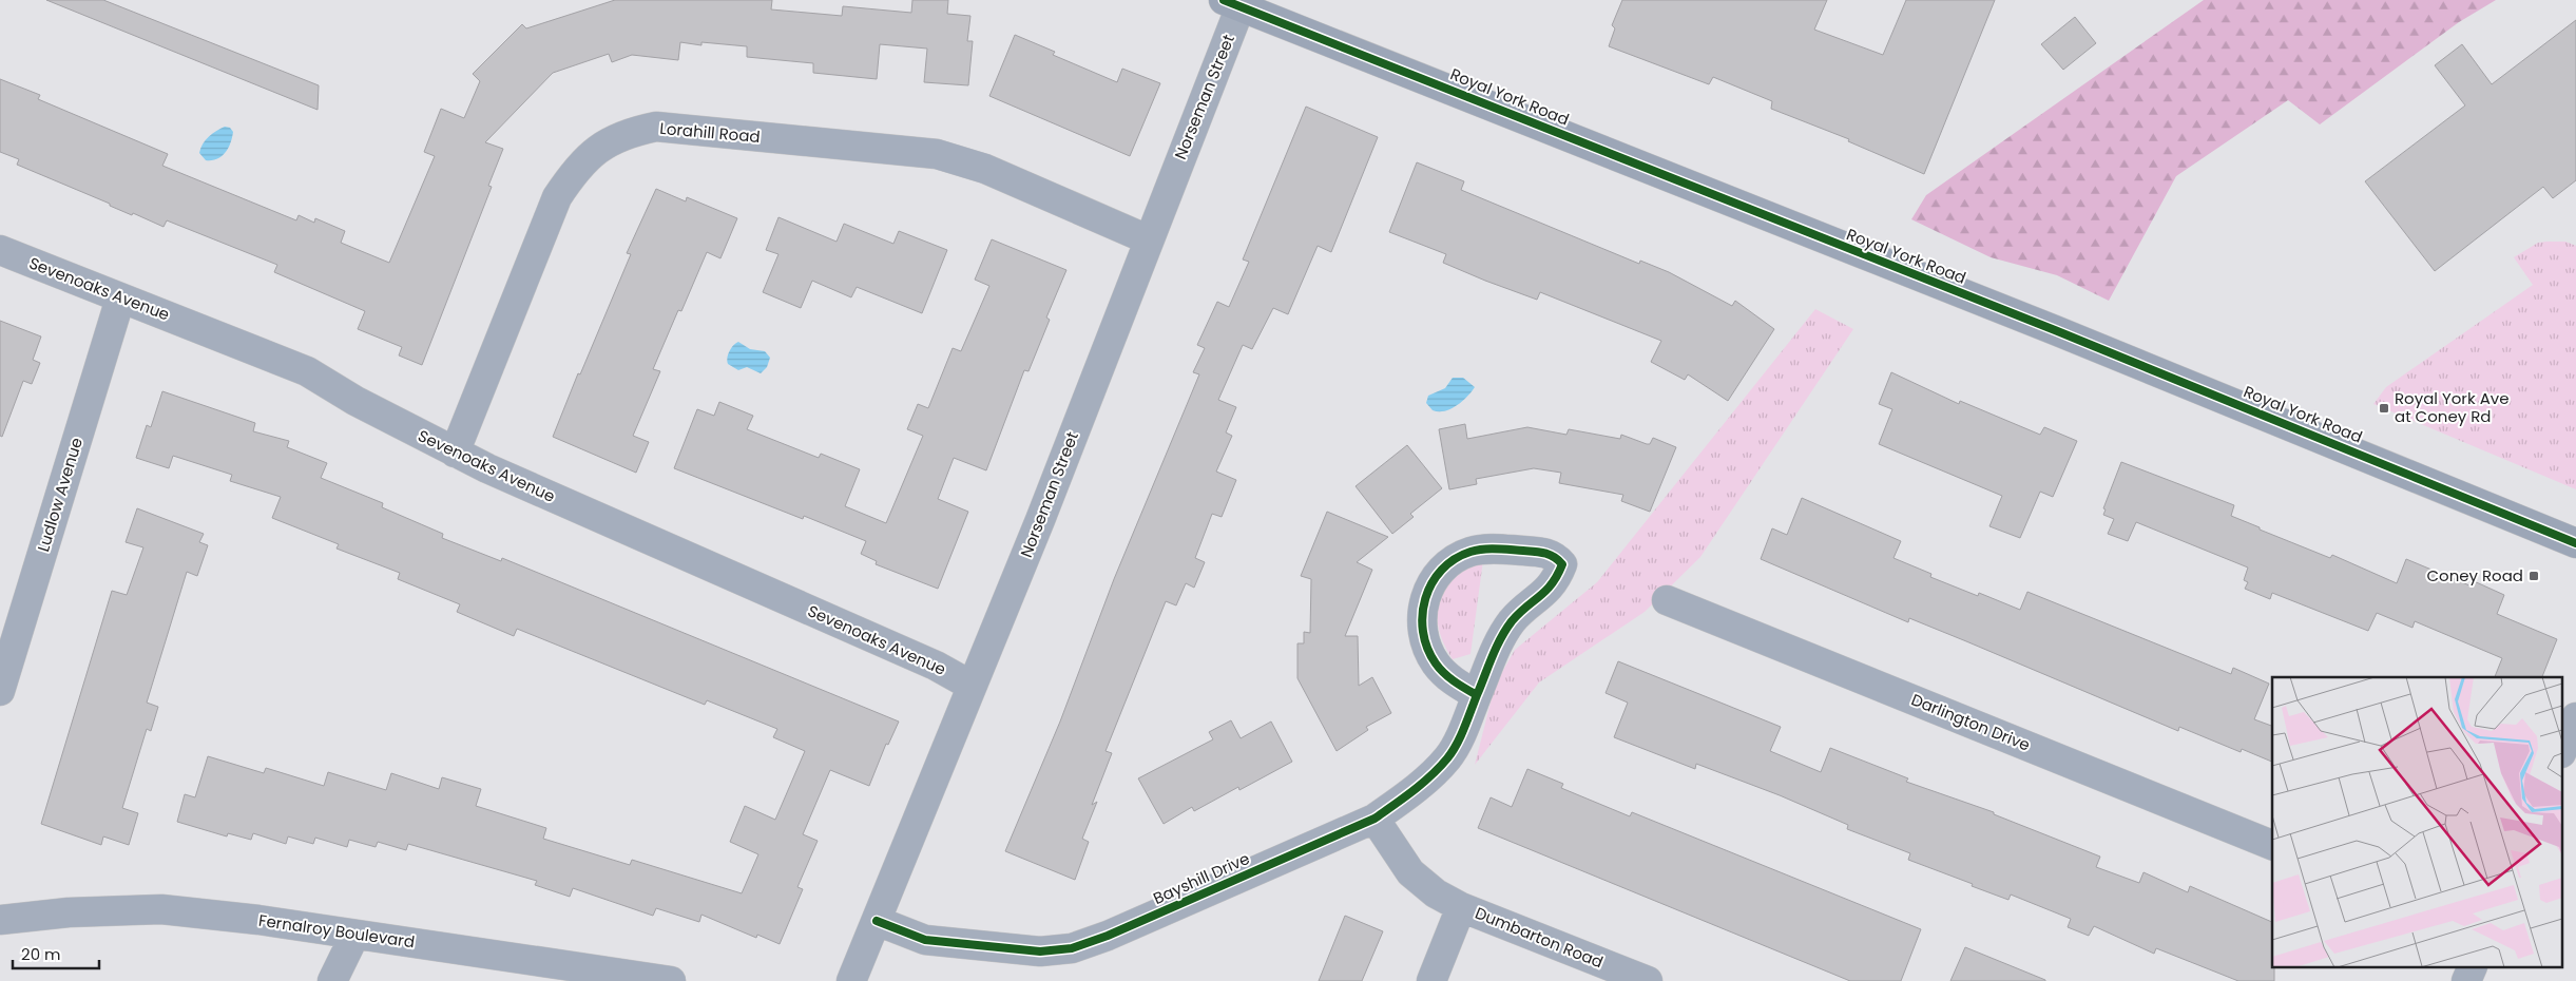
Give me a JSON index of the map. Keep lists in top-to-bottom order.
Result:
{
  "streets": {
    "main road": ["Royal York Road"],
    "street": [
      "Norseman Street",
      "Lorahill Road",
      "Sevenoaks Avenue",
      "Ludlow Avenue",
      "Darlington Drive",
      "Bayshill Drive",
      "Fernalroy Boulevard",
      "Dumbarton Road"
    ]
  },
  "crossings": [
    ["Norseman Street", "Royal York Road"],
    ["Norseman Street", "Lorahill Road"],
    ["Norseman Street", "Sevenoaks Avenue"],
    ["Norseman Street", "Bayshill Drive"],
    ["Lorahill Road", "Sevenoaks Avenue"],
    ["Sevenoaks Avenue", "Ludlow Avenue"],
    ["Bayshill Drive", "Dumbarton Road"]
  ],
  "places": {
    "transit": ["Royal York Ave at Coney Rd", "Coney Road"]
  },
  "scale_bar": "20 m"
}
